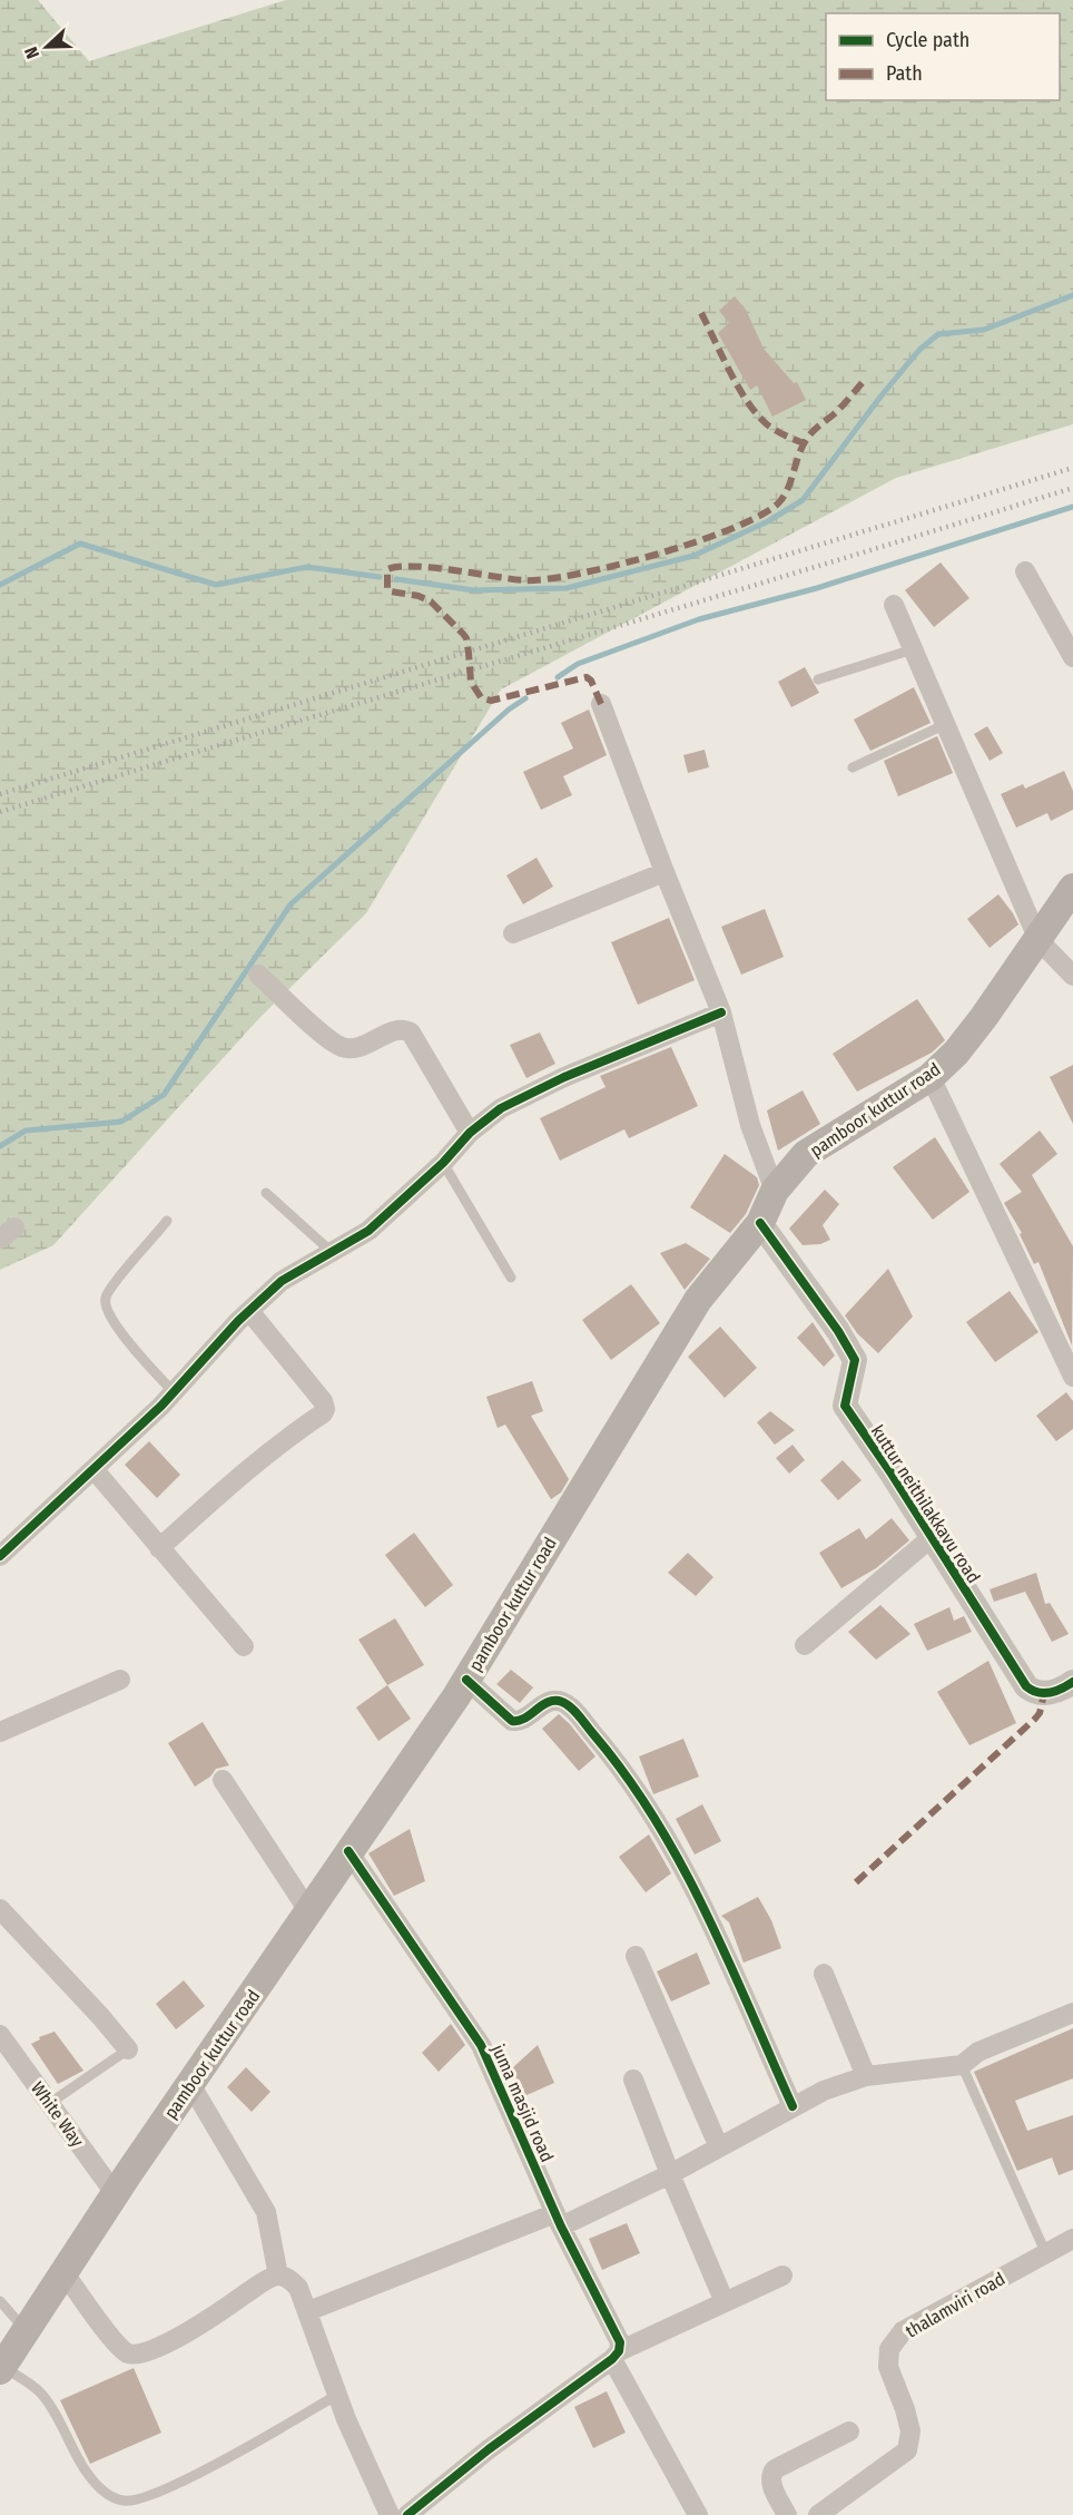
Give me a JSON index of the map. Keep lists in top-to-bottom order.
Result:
{
  "streets": {
    "main road": ["pamboor kuttur road"],
    "street": [
      "kuttur neithilakkavu road",
      "juma masjid road",
      "White Way",
      "thalamviri road"
    ]
  },
  "crossings": [
    ["pamboor kuttur road", "kuttur neithilakkavu road"],
    ["pamboor kuttur road", "juma masjid road"],
    ["pamboor kuttur road", "White Way"]
  ],
  "legend": ["Cycle path", "Path"],
  "north": "left"
}
